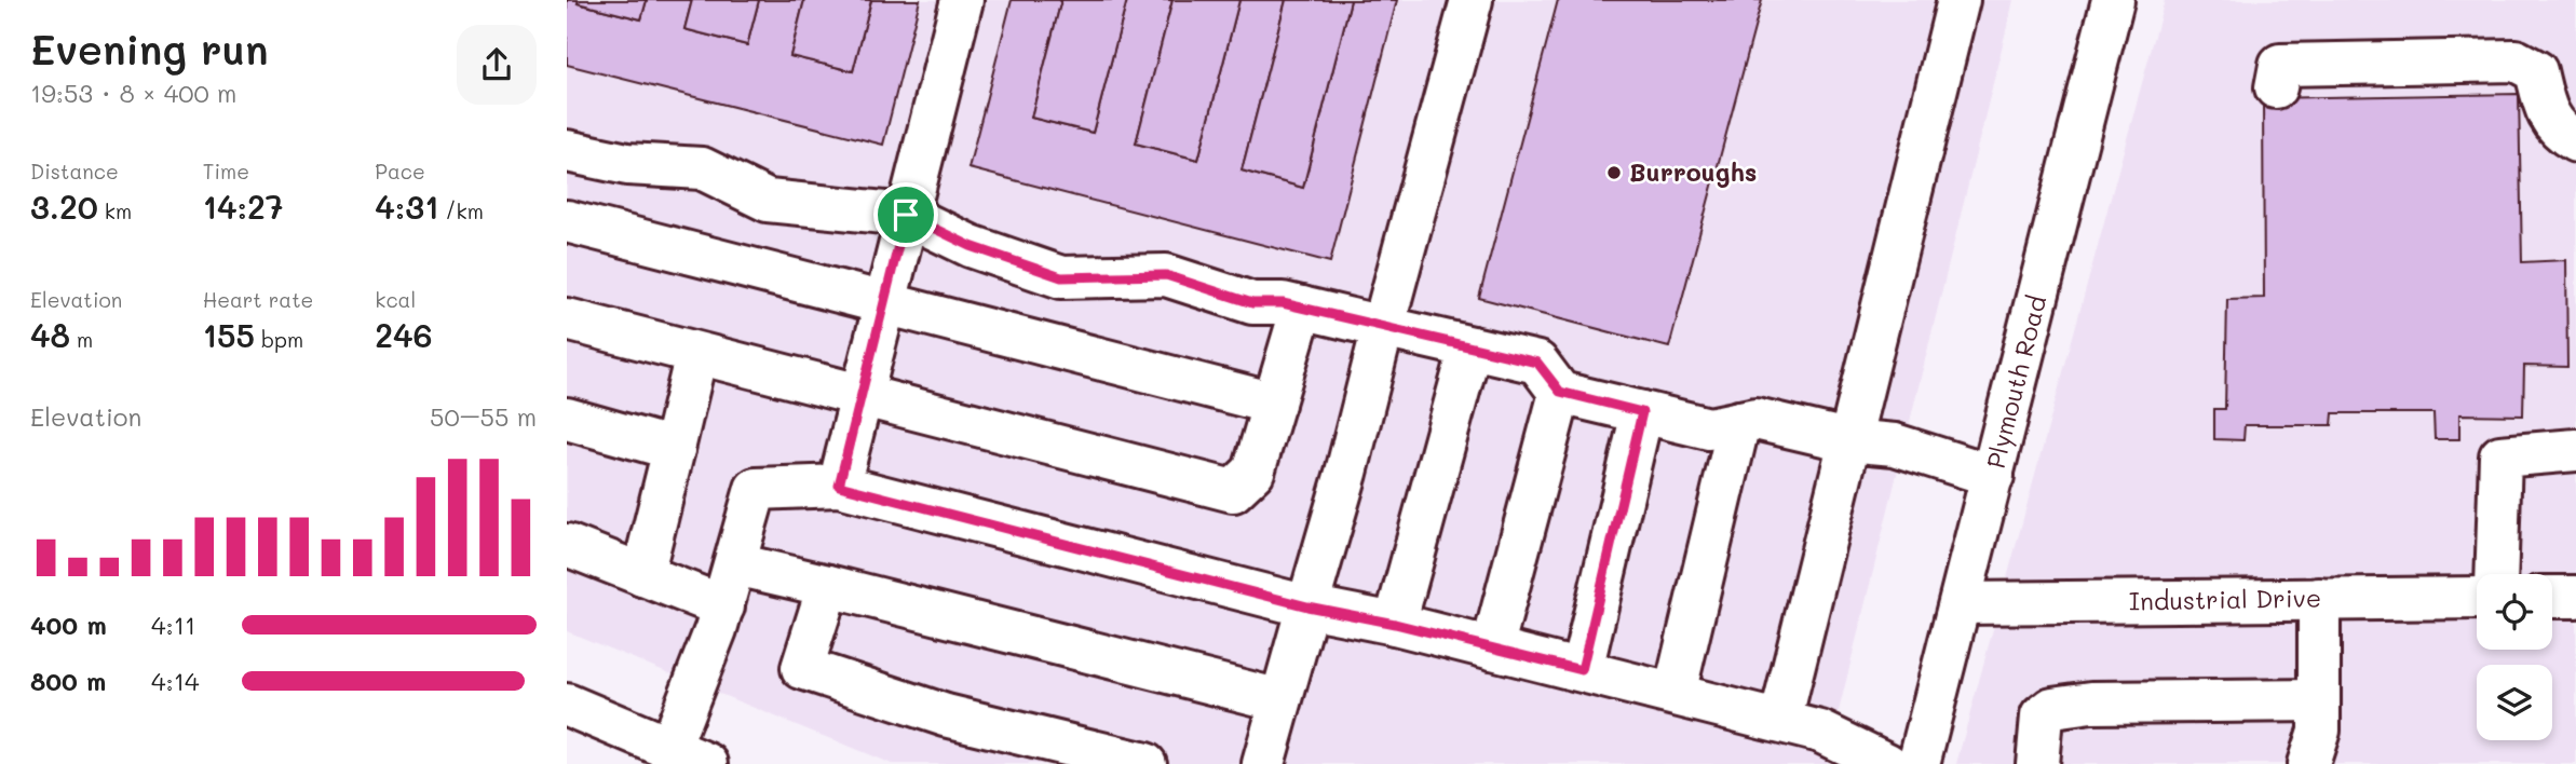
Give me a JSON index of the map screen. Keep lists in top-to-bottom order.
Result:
{
  "streets": {
    "main road": ["Plymouth Road", "Industrial Drive"]
  },
  "crossings": [
    ["Plymouth Road", "Industrial Drive"]
  ],
  "places": ["Burroughs"],
  "page": {
    "heading": ["Evening run", "19:53 · 8 × 400 m"],
    "stats": [
      ["Distance", "3.20 km"],
      ["Time", "14:27"],
      ["Pace", "4:31 /km"],
      ["Elevation", "48 m"],
      ["Heart rate", "155 bpm"],
      ["kcal", "246"]
    ],
    "chart": ["Elevation", "50–55 m"],
    "list": [
      {
        "name": "400 m",
        "note": "4:11"
      },
      {
        "name": "800 m",
        "note": "4:14"
      }
    ]
  }
}
